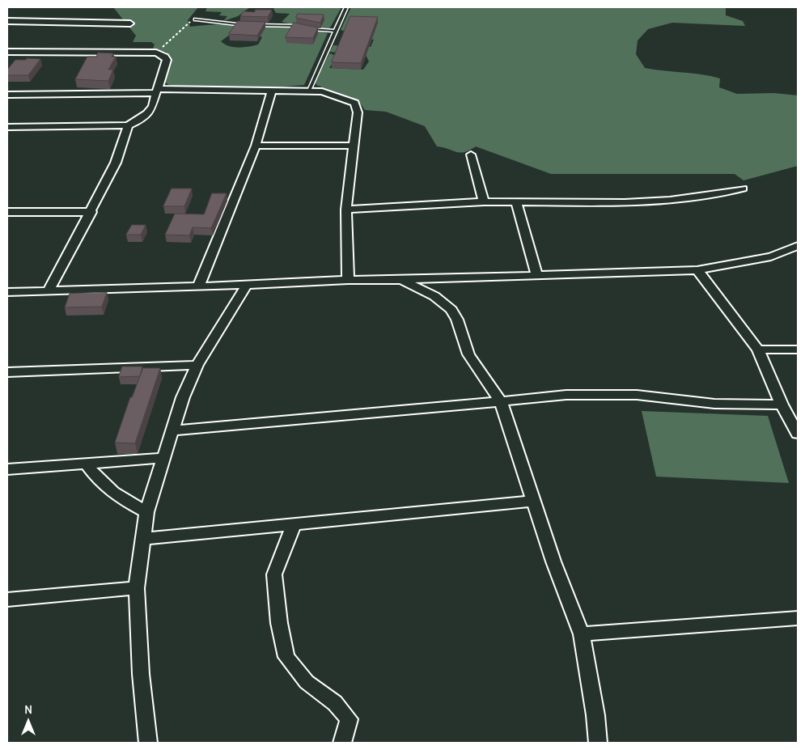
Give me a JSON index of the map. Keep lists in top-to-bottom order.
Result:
{
  "north": "top"
}
